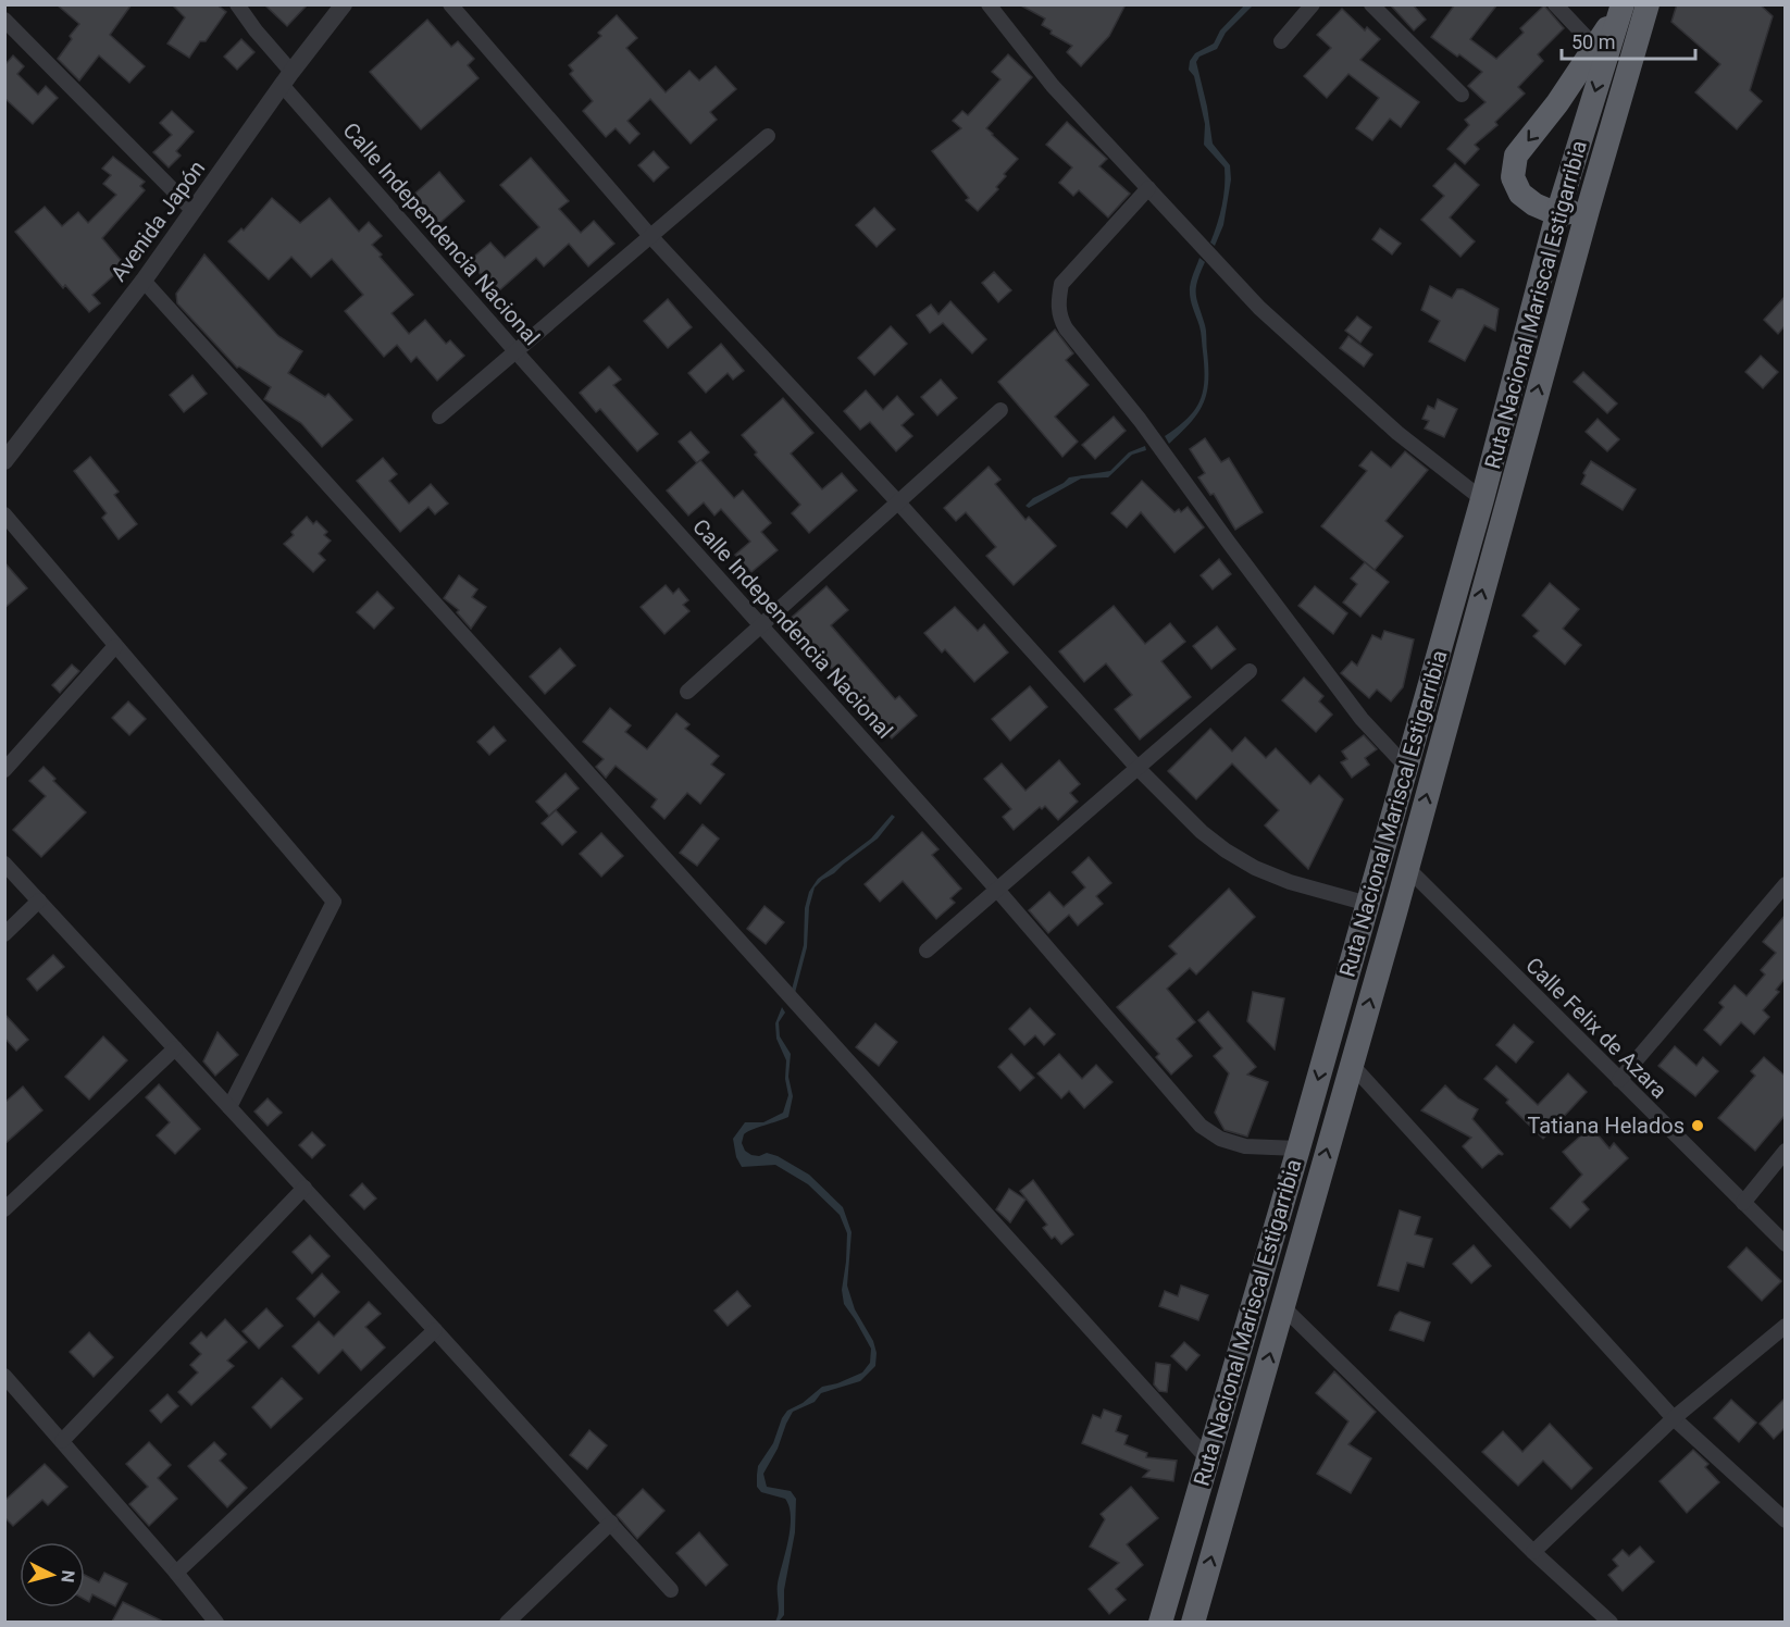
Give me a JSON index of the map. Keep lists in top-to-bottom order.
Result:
{
  "streets": {
    "highway": ["Ruta Nacional Mariscal Estigarribia"],
    "street": ["Avenida Japón", "Calle Independencia Nacional", "Calle Felix de Azara"]
  },
  "crossings": [
    ["Avenida Japón", "Calle Independencia Nacional"],
    ["Calle Independencia Nacional", "Ruta Nacional Mariscal Estigarribia"],
    ["Ruta Nacional Mariscal Estigarribia", "Calle Felix de Azara"]
  ],
  "places": ["Tatiana Helados"],
  "scale_bar": "50 m",
  "north": "right"
}
